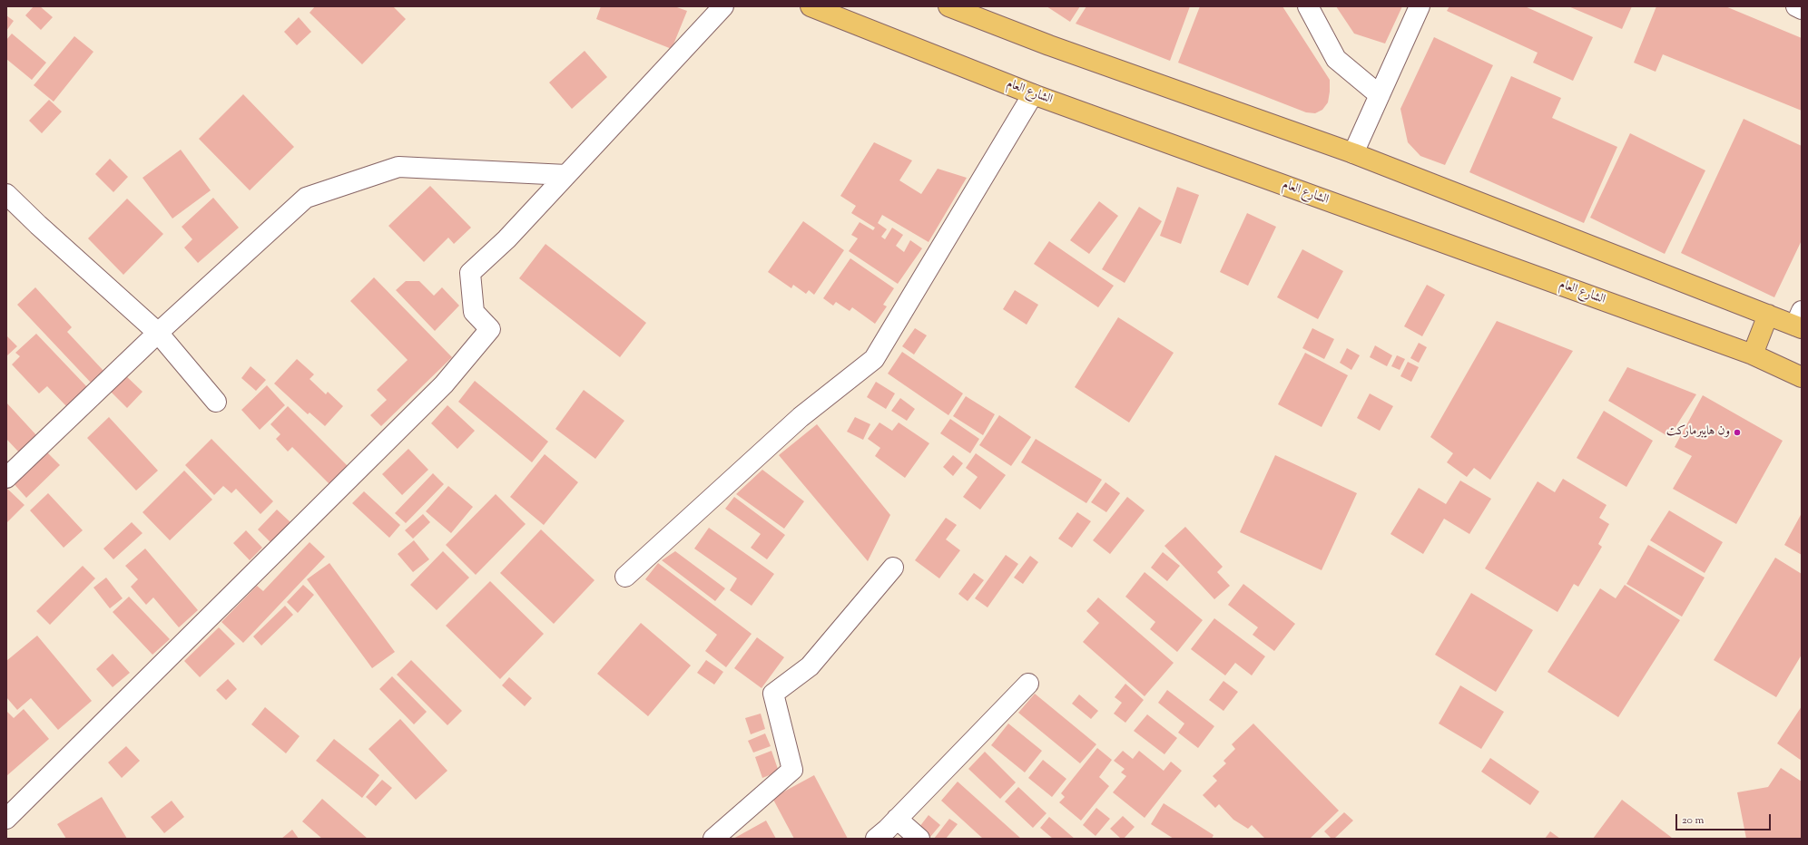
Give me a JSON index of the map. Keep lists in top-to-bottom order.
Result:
{
  "streets": {
    "main road": ["الشارع العام"]
  },
  "places": ["ون هايبرماركت"],
  "scale_bar": "20 m"
}
